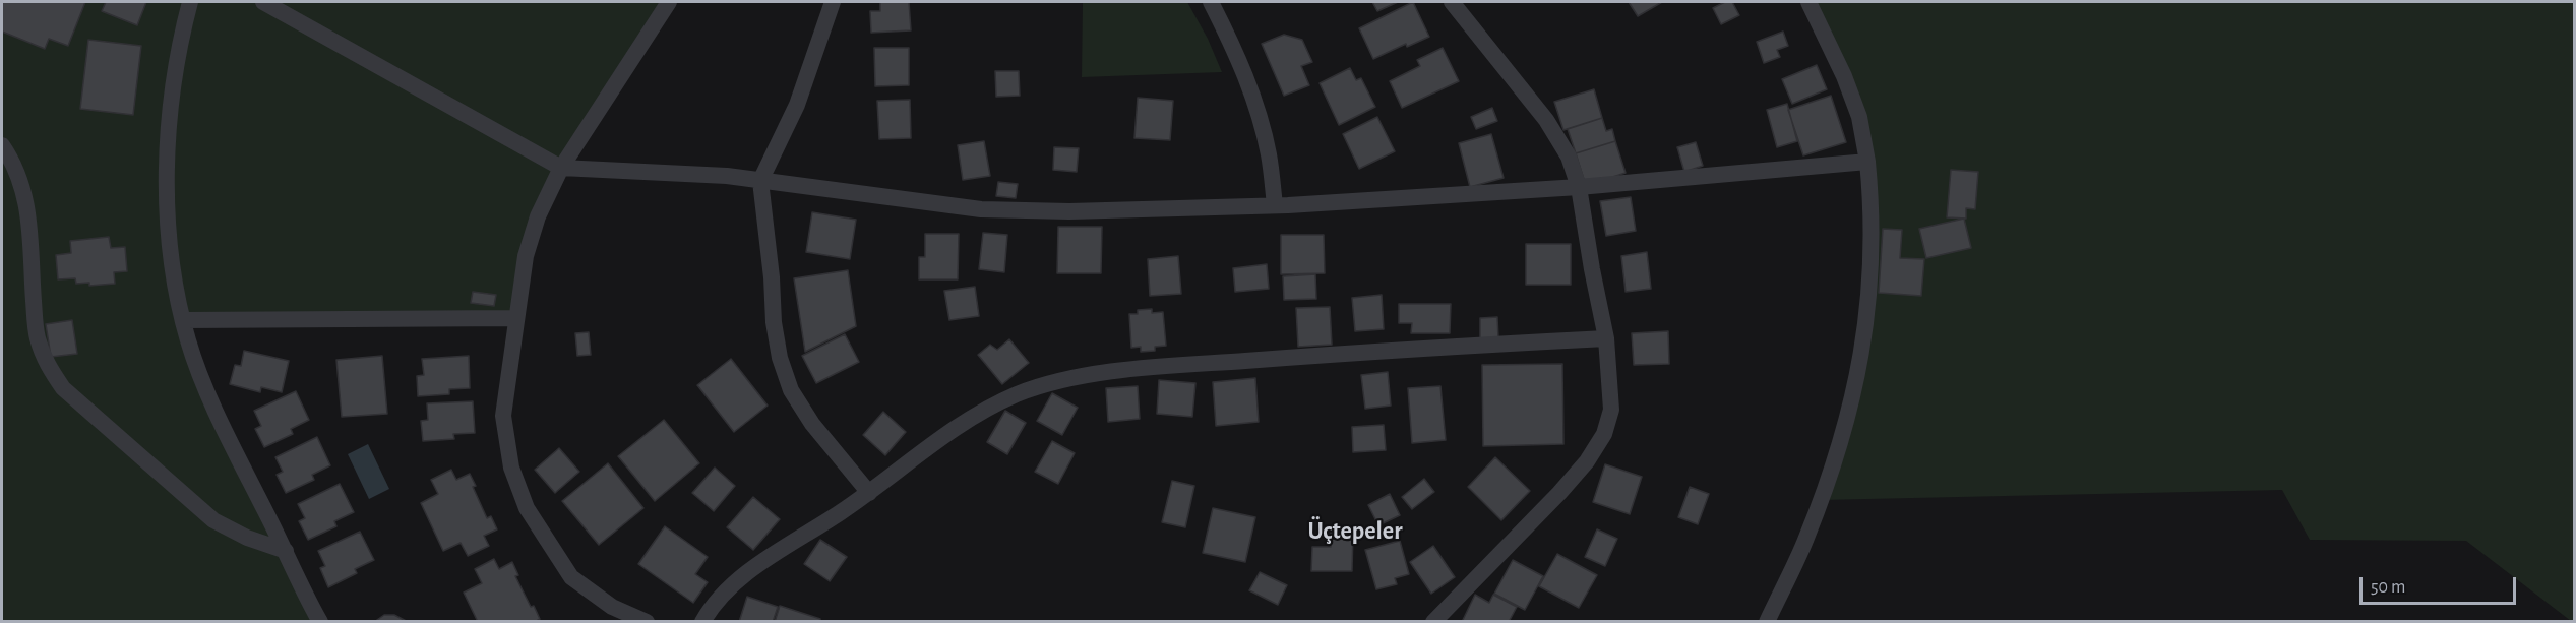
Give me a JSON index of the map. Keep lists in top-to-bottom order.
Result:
{
  "districts": ["Üçtepeler"],
  "scale_bar": "50 m"
}
